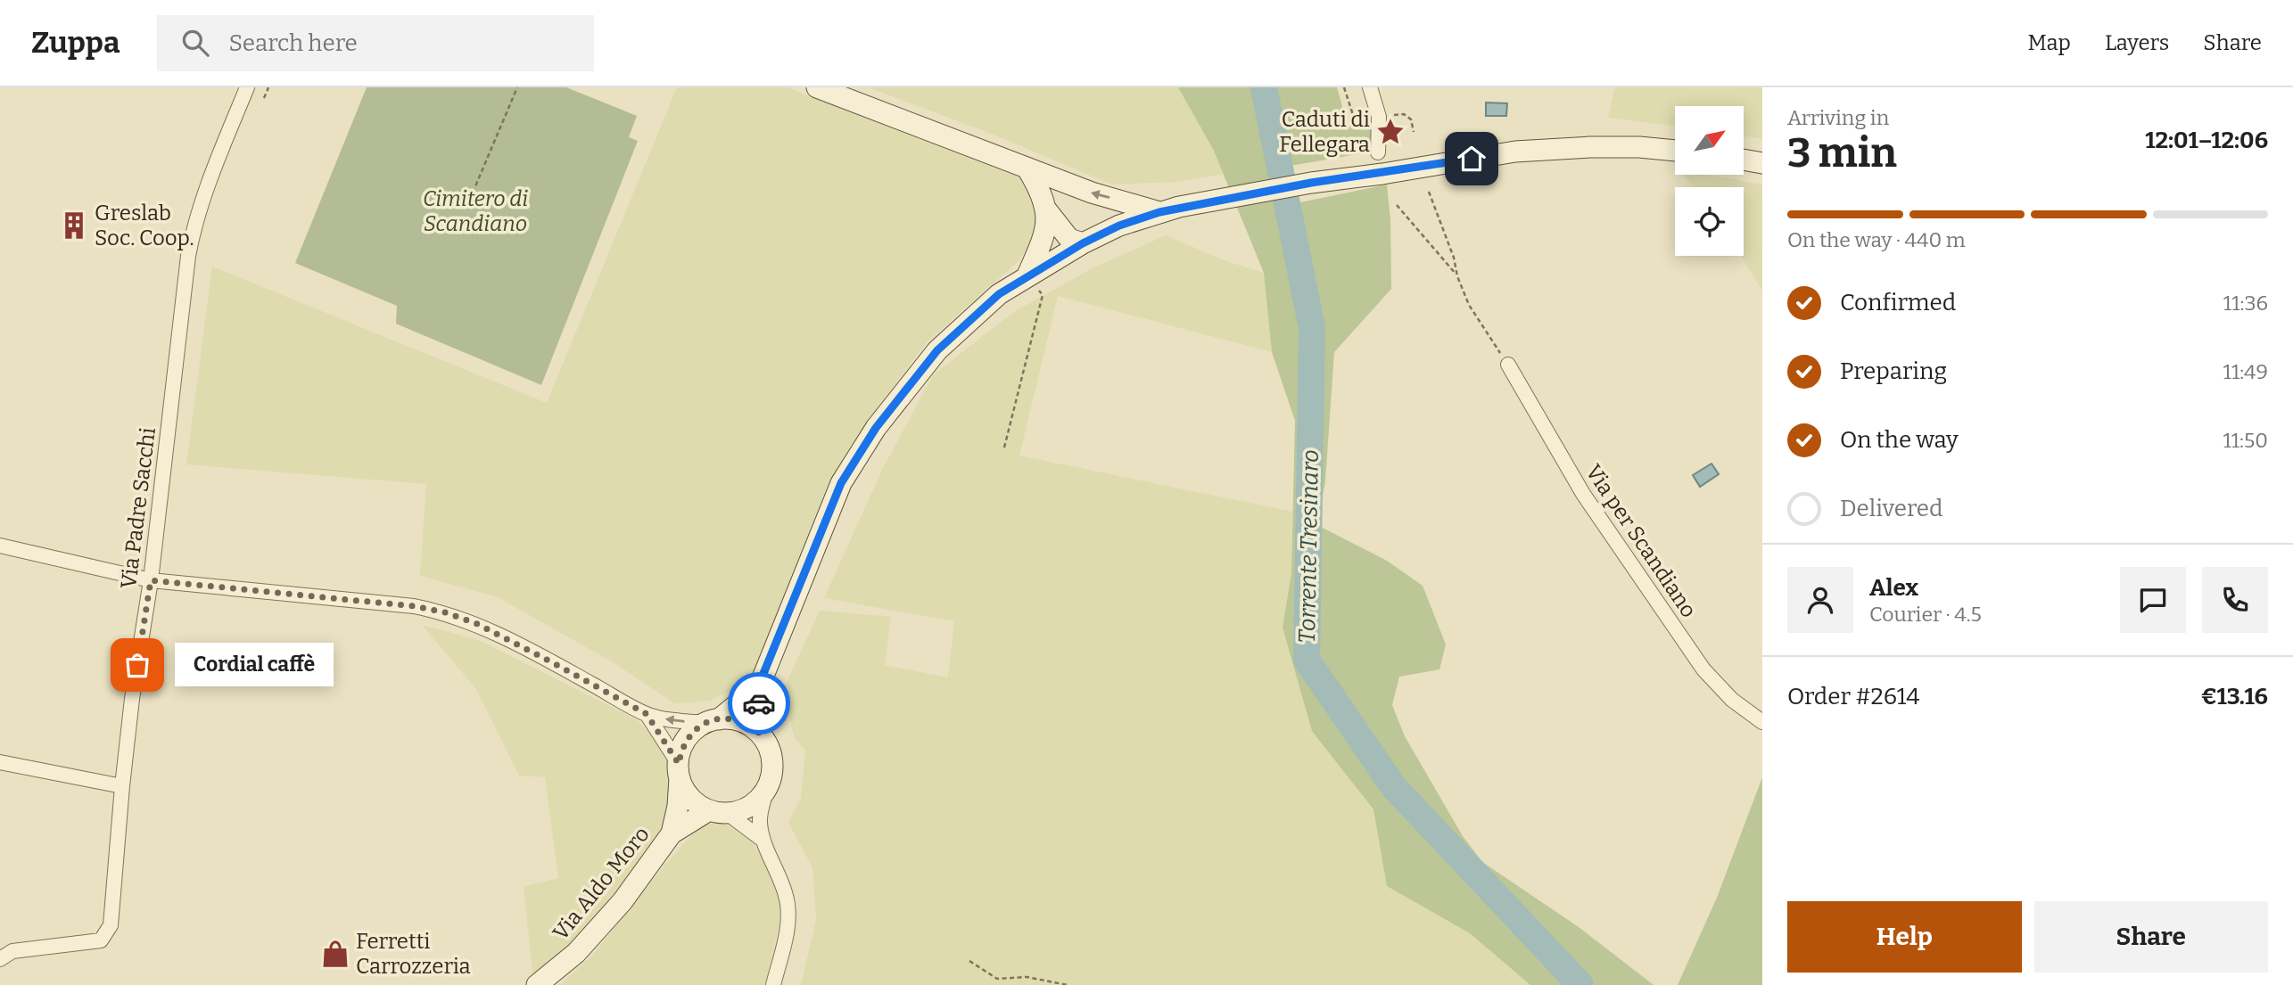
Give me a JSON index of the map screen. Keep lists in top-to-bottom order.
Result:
{
  "streets": {
    "main road": ["Via Aldo Moro"],
    "street": ["Via Padre Sacchi", "Via per Scandiano"]
  },
  "water": ["Torrente Tresinaro"],
  "parks": ["Cimitero di Scandiano"],
  "places": {
    "place": ["Caduti di Fellegara"],
    "building": ["Greslab Soc. Coop."],
    "other": ["Cordial caffè"],
    "shop": ["Ferretti Carrozzeria"]
  },
  "north": "top right",
  "page": {
    "header": "Zuppa",
    "search": "Search here",
    "nav": ["Map", "Layers", "Share"],
    "heading": ["3 min", "Arriving in", "12:01–12:06"],
    "panel": [
      "Alex",
      "Courier · 4.5",
      "Order #2614",
      "€13.16"
    ],
    "bar": "On the way · 440 m",
    "list": [
      ["Confirmed", "11:36"],
      ["Preparing", "11:49"],
      ["On the way", "11:50"],
      "Delivered"
    ],
    "bubble": "Cordial caffè",
    "buttons": ["Help", "Share"]
  }
}
